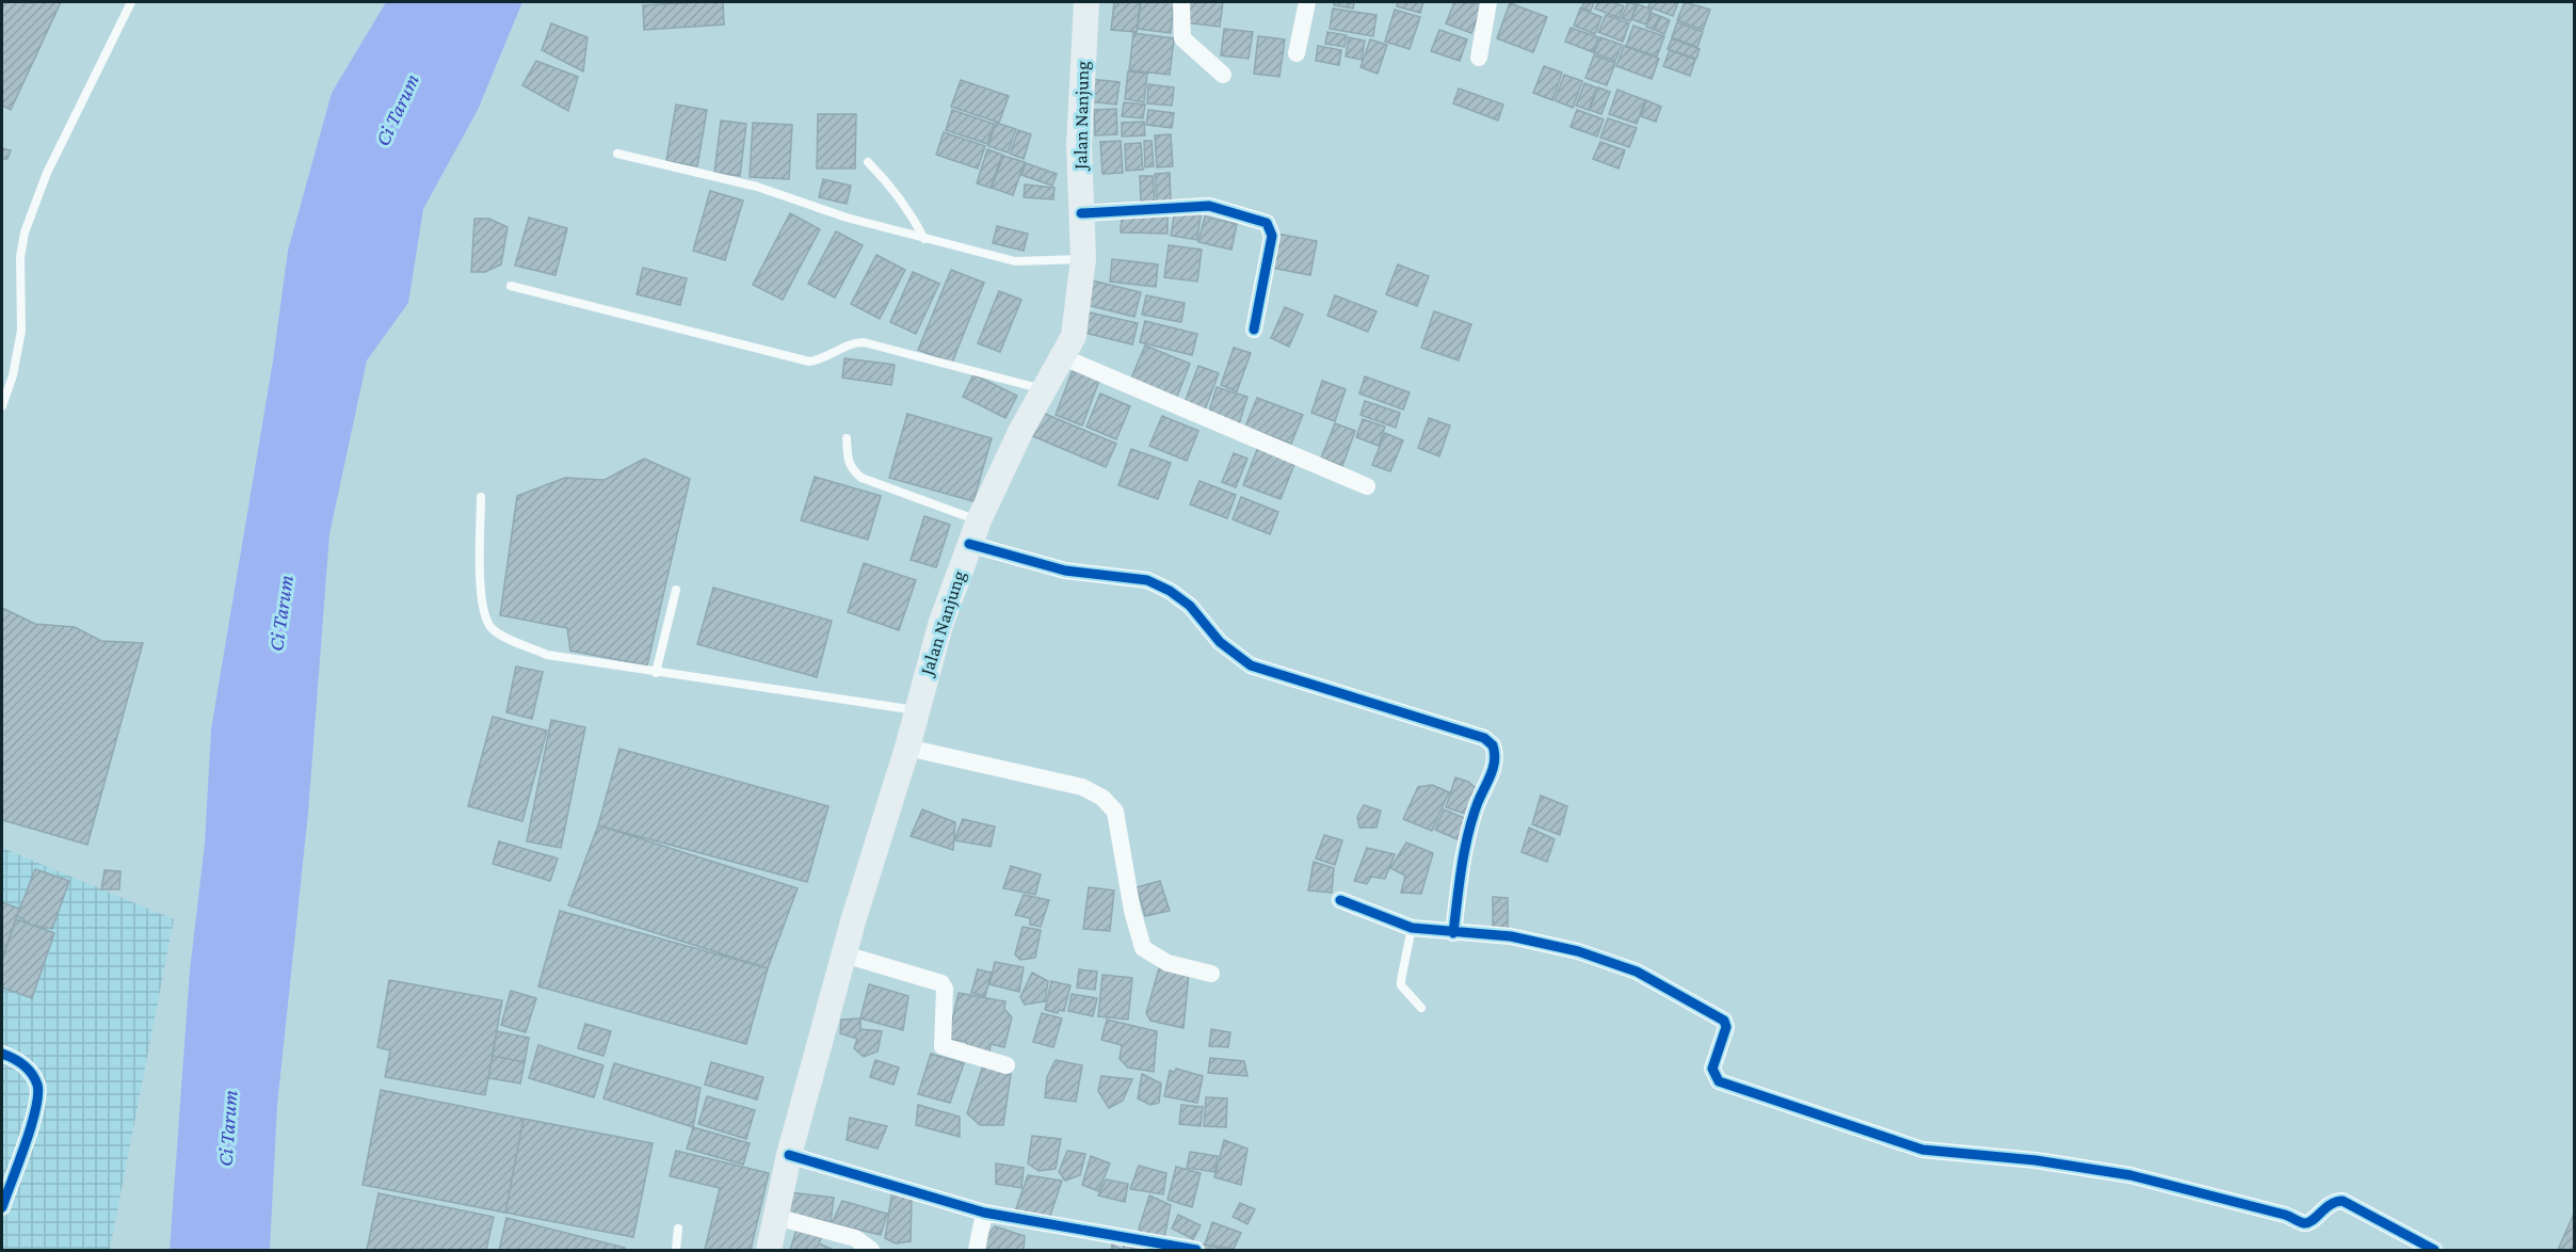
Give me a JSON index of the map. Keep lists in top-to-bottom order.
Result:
{
  "streets": {
    "main road": ["Jalan Nanjung"]
  },
  "water": ["Ci Tarum"]
}
